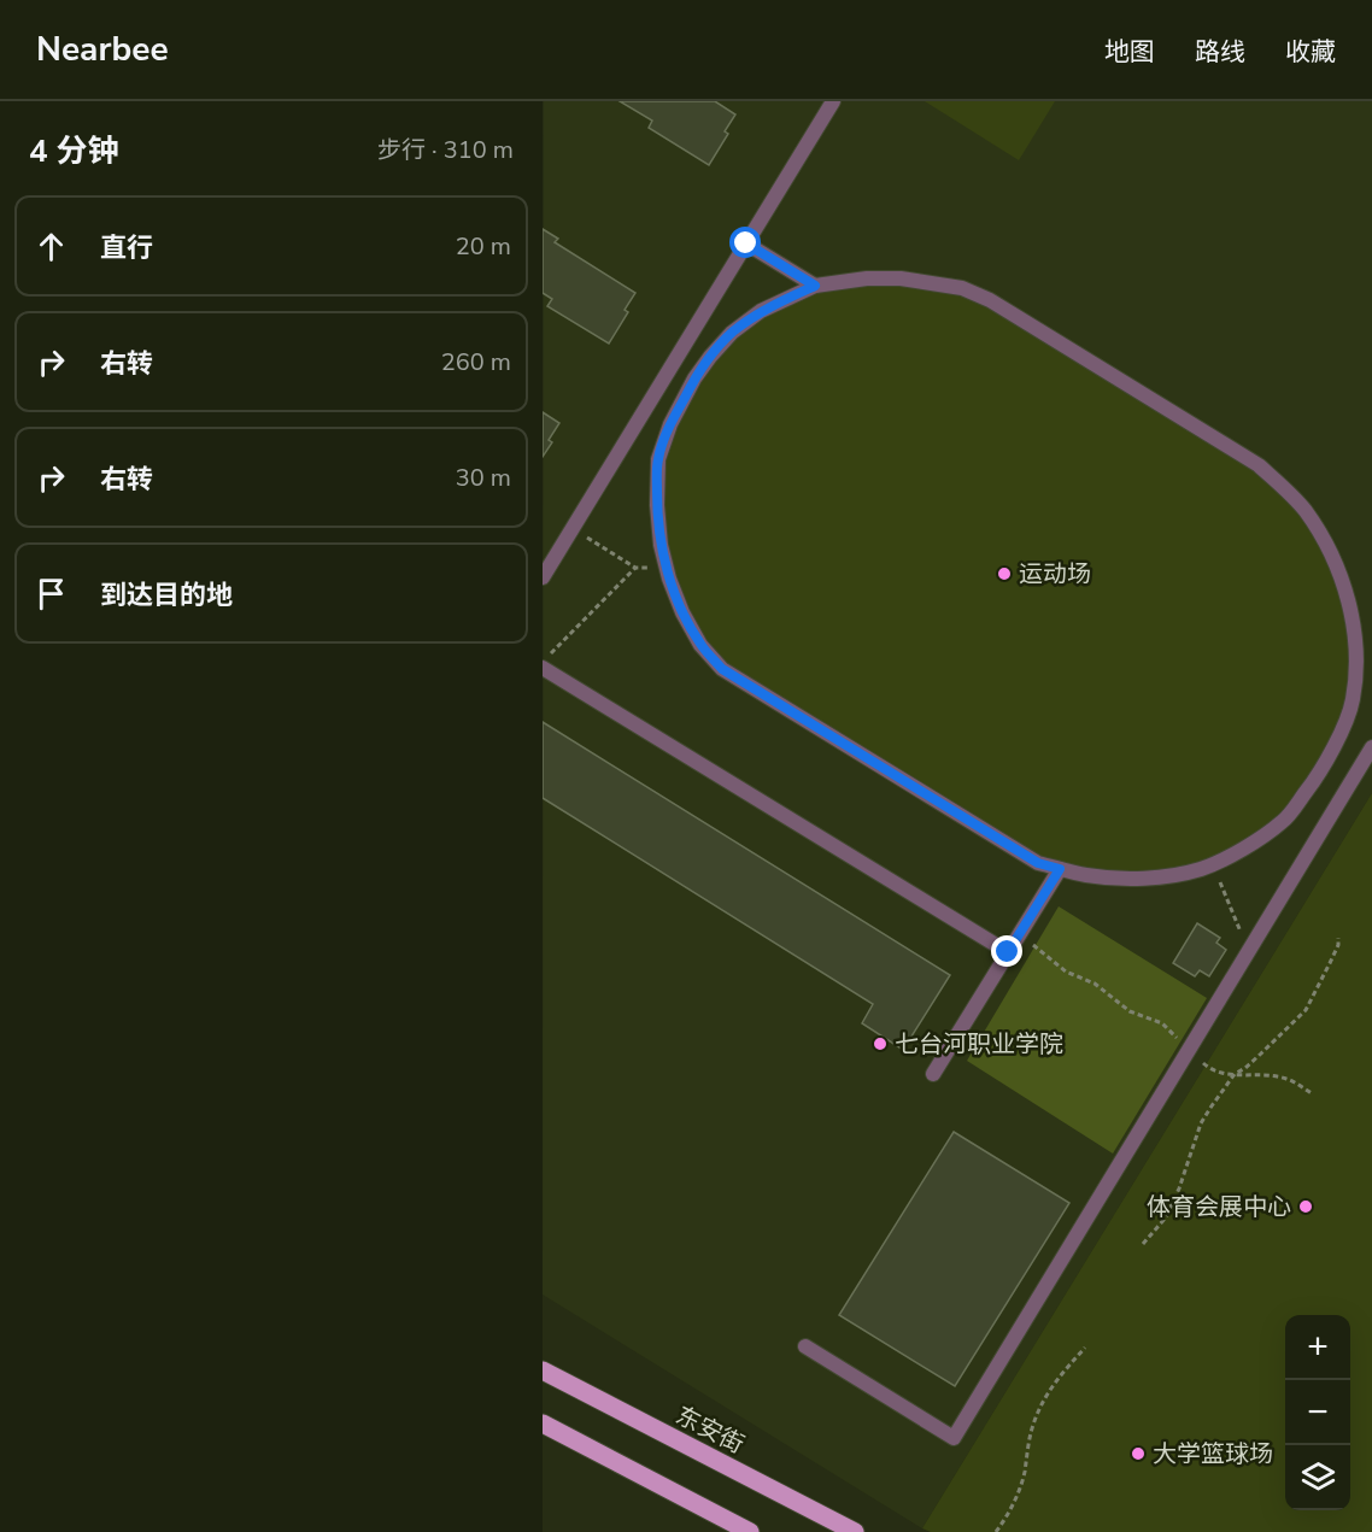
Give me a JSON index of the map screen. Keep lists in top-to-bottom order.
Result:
{
  "streets": {
    "main road": ["东安街"]
  },
  "places": [
    "运动场",
    "七台河职业学院",
    "体育会展中心",
    "大学篮球场"
  ],
  "page": {
    "header": "Nearbee",
    "nav": ["地图", "路线", "收藏"],
    "heading": ["4 分钟", "步行 · 310 m"],
    "list": [
      ["直行", "20 m"],
      ["右转", "260 m"],
      ["右转", "30 m"],
      "到达目的地"
    ],
    "map_buttons": ["+", "−"]
  }
}
